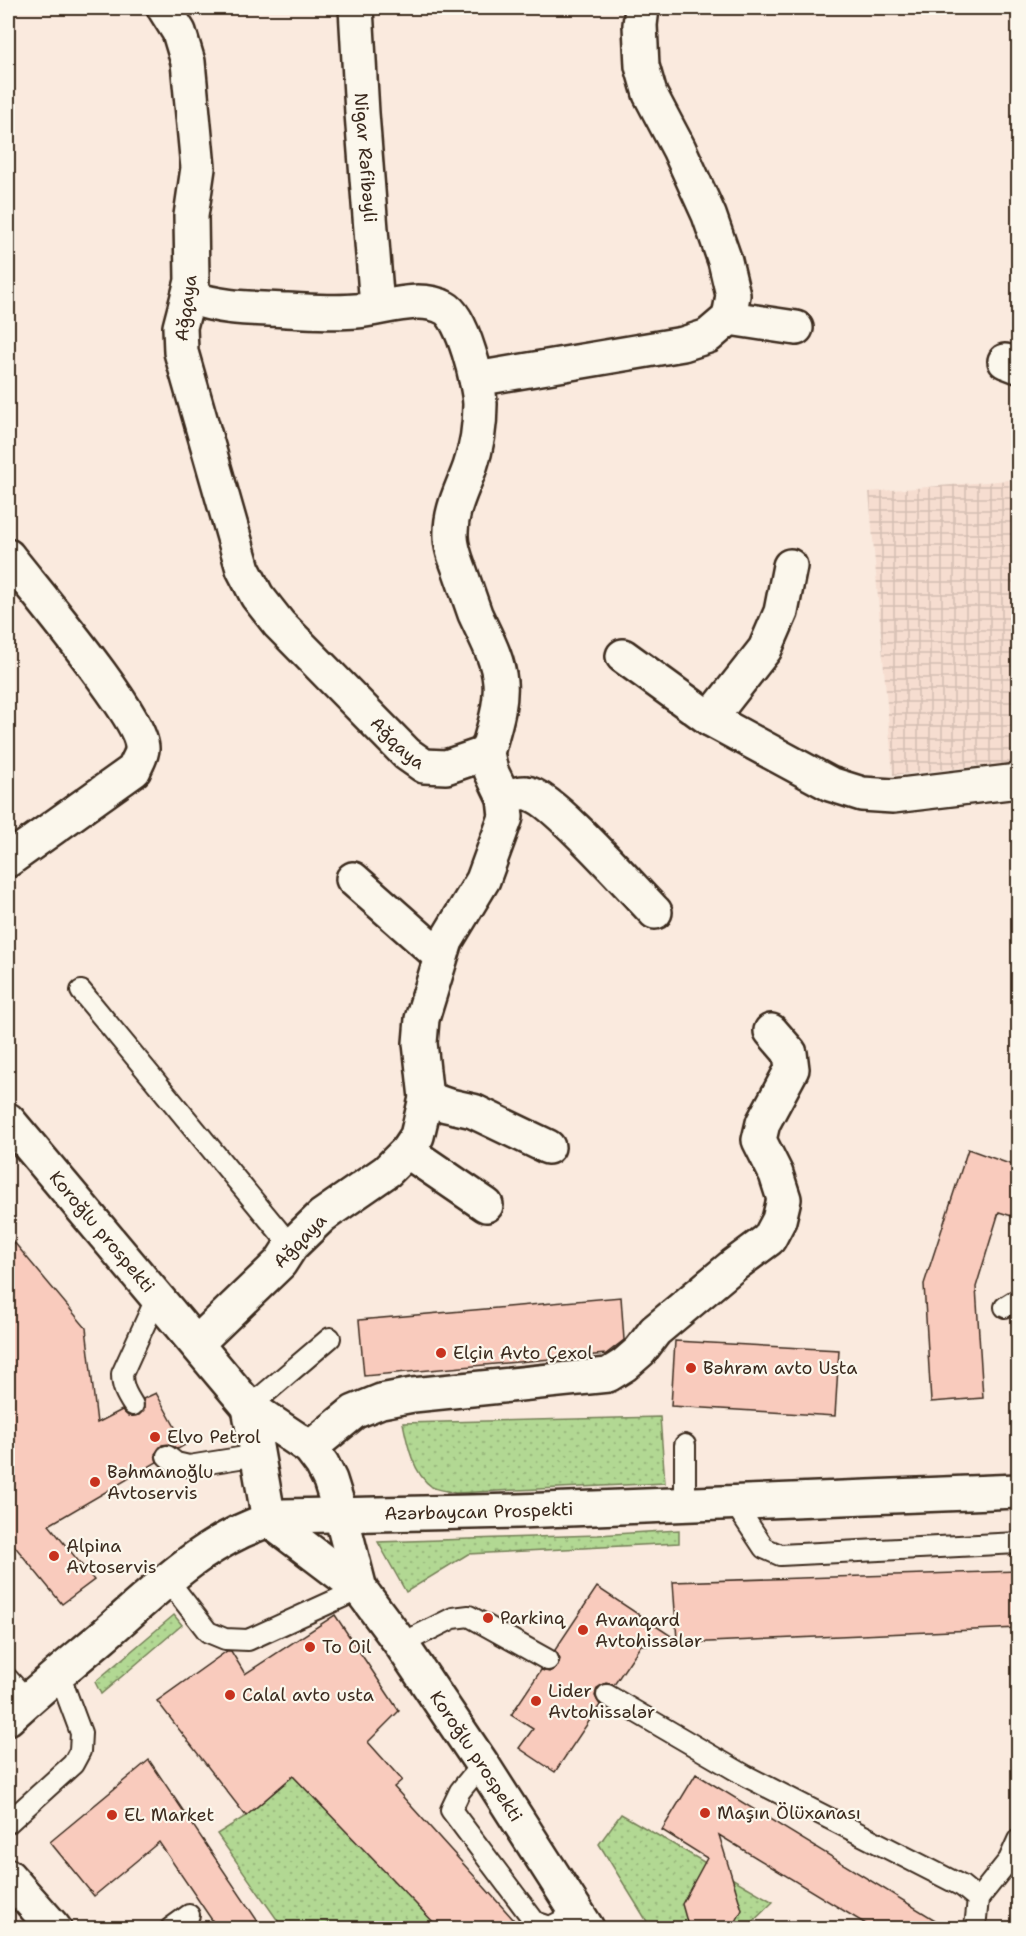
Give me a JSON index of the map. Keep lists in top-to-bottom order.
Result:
{
  "streets": {
    "street": [
      "Nigar Rəfibəyli",
      "Ağqaya",
      "Koroğlu prospekti",
      "Azərbaycan Prospekti"
    ]
  },
  "crossings": [
    ["Ağqaya", "Koroğlu prospekti"]
  ],
  "places": [
    "Elçin Avto Çexol",
    "Bəhrəm avto Usta",
    "Elvo Petrol",
    "Bəhmanoğlu Avtoservis",
    "Alpina Avtoservis",
    "Parkinq",
    "Avanqard Avtohissələr",
    "To Oil",
    "Calal avto usta",
    "Lider Avtohissələr",
    "Maşın Ölüxanası",
    "EL Market"
  ]
}
